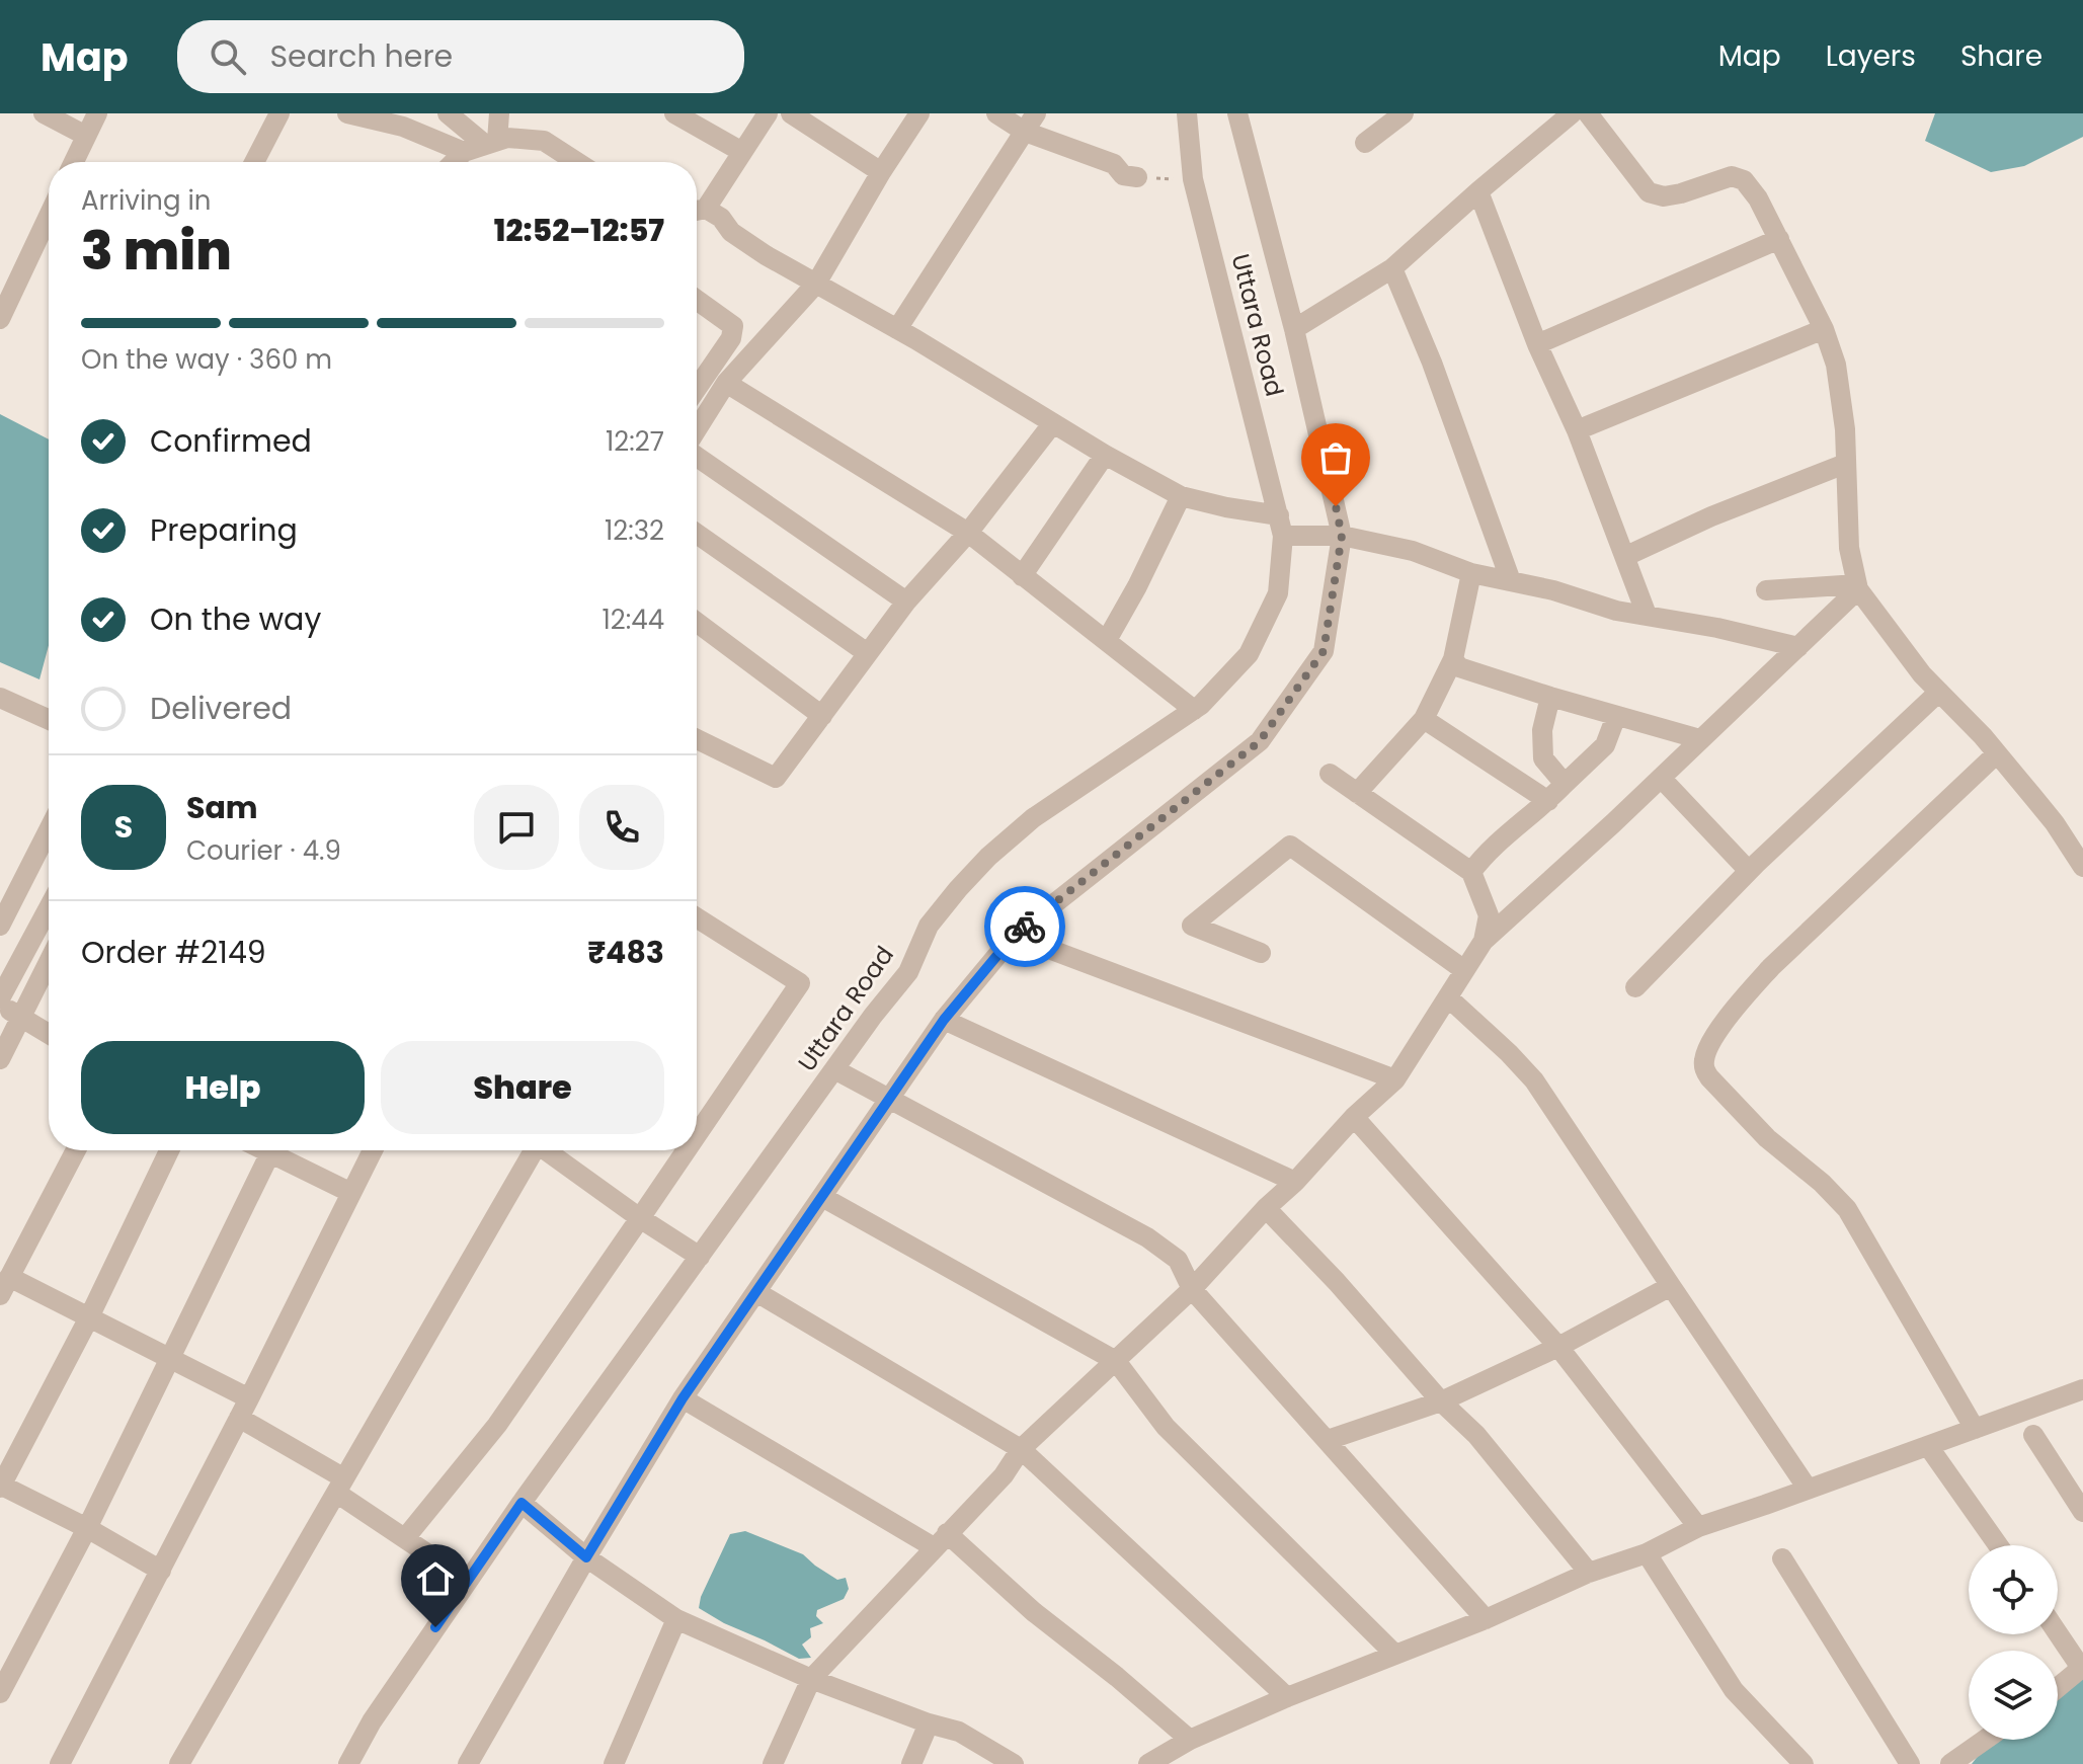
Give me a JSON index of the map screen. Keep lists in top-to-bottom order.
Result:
{
  "streets": {
    "street": ["Uttara Road"]
  },
  "page": {
    "header": "Map",
    "search": "Search here",
    "nav": ["Map", "Layers", "Share"],
    "heading": ["3 min", "Arriving in", "12:52–12:57"],
    "panel": [
      "Sam",
      "Courier · 4.9",
      "Order #2149",
      "₹483"
    ],
    "bar": "On the way · 360 m",
    "list": [
      ["Confirmed", "12:27"],
      ["Preparing", "12:32"],
      ["On the way", "12:44"],
      "Delivered"
    ],
    "round": "S",
    "buttons": ["Help", "Share"]
  }
}
